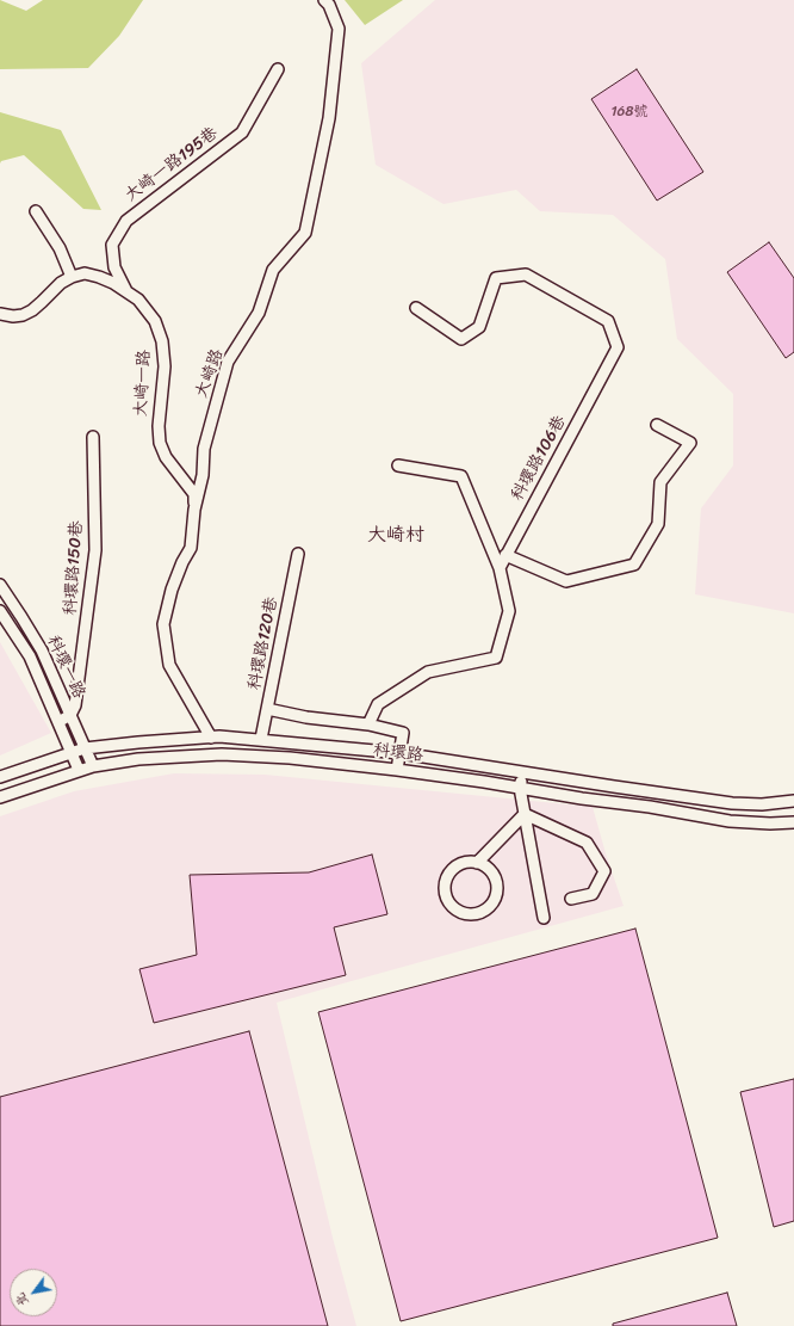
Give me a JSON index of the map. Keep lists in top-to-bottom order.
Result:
{
  "streets": {
    "street": [
      "大崎一路195巷",
      "大崎路",
      "大崎一路",
      "科環路106巷",
      "科環路150巷",
      "科環路120巷",
      "科環一路",
      "科環路"
    ]
  },
  "crossings": [
    ["大崎一路195巷", "大崎一路"],
    ["大崎路", "大崎一路"],
    ["大崎路", "科環路"],
    ["科環路150巷", "科環一路"],
    ["科環路120巷", "科環路"],
    ["科環一路", "科環路"]
  ],
  "districts": ["大崎村"],
  "house_numbers": ["168號"],
  "north": "bottom left"
}
